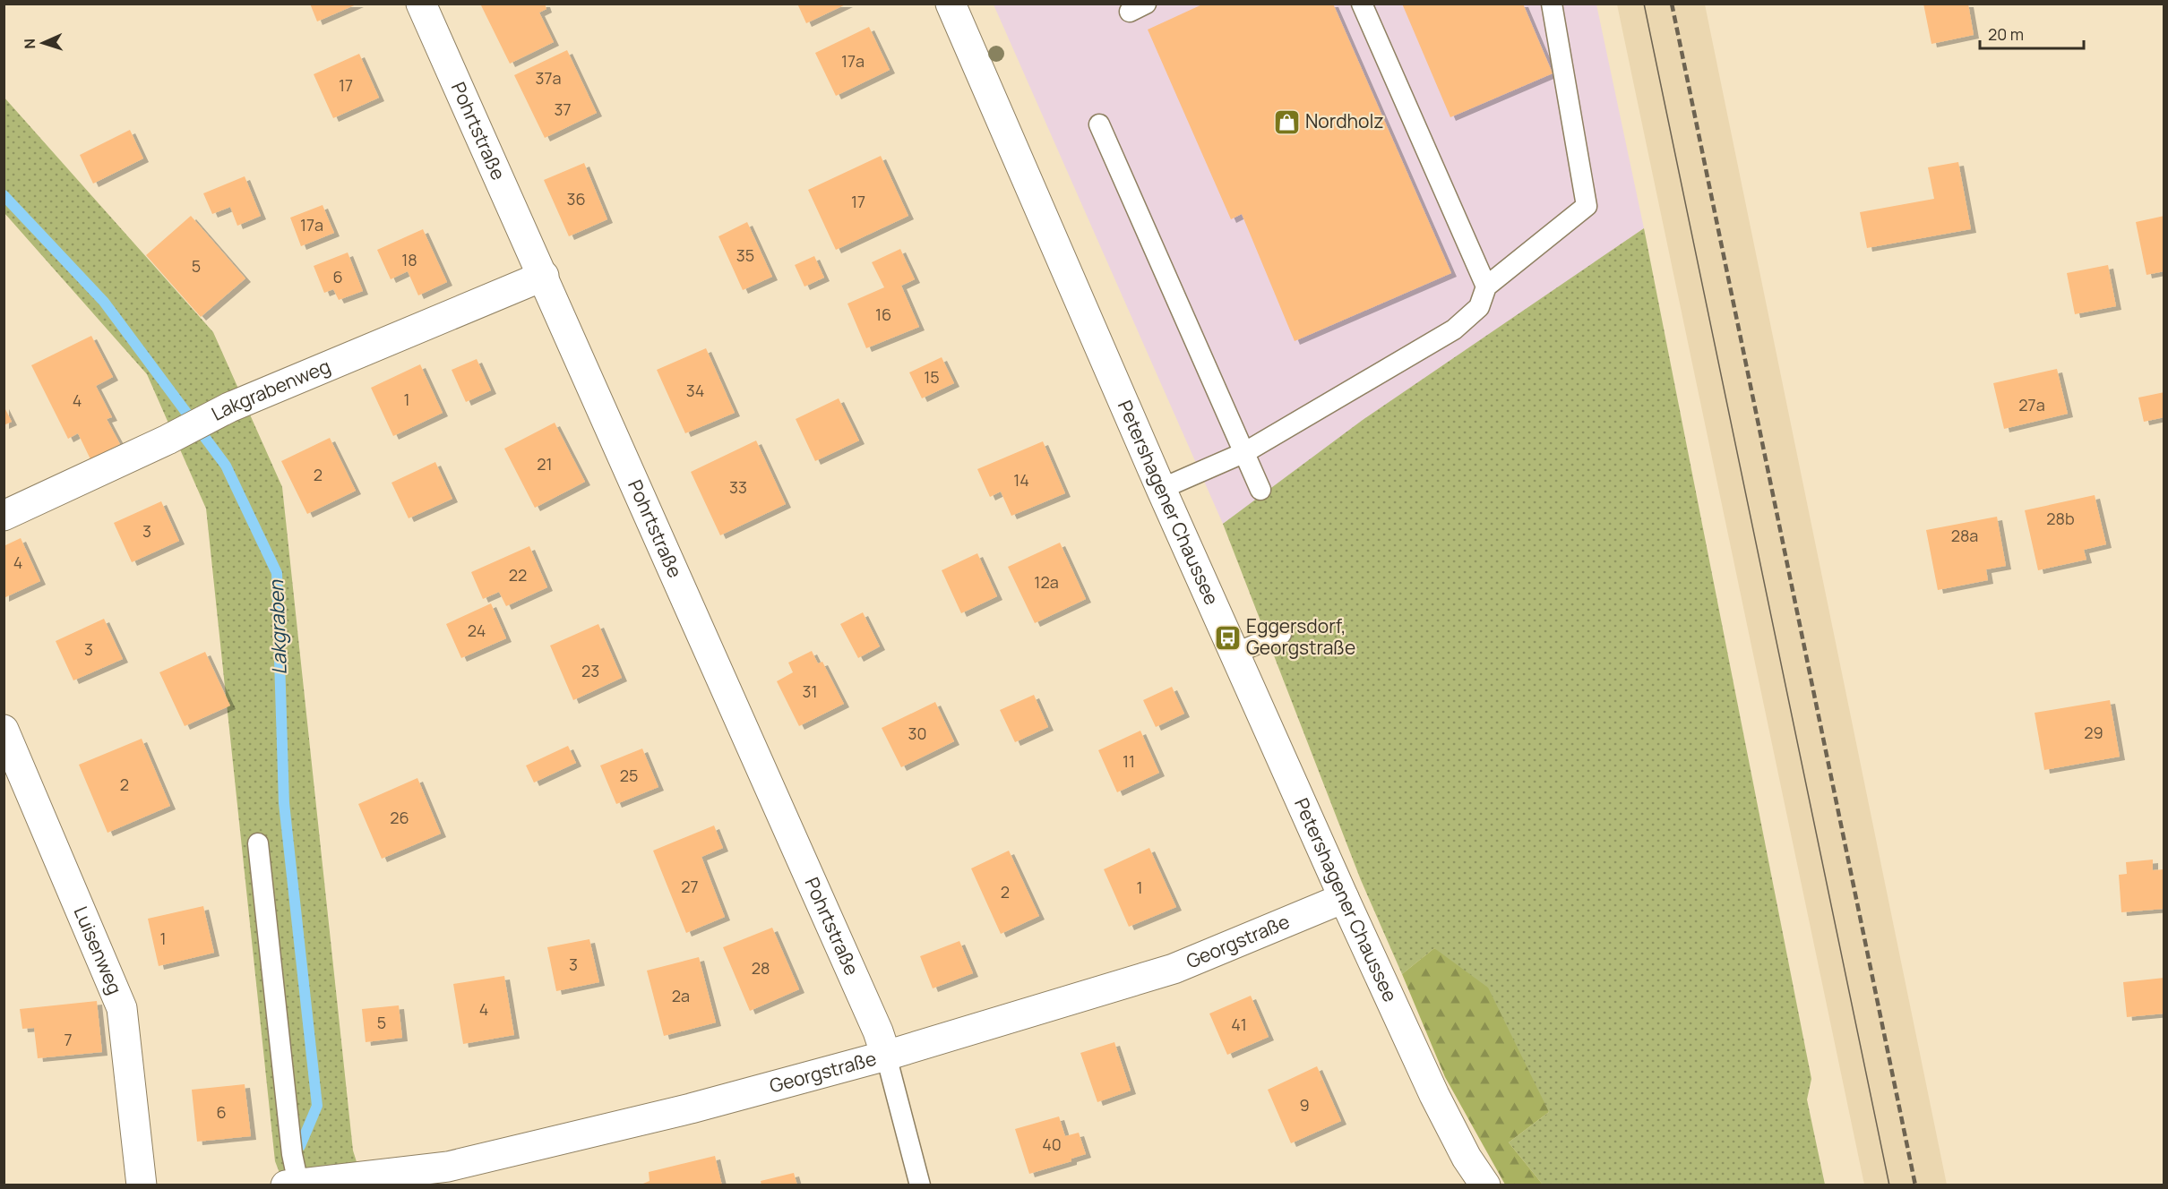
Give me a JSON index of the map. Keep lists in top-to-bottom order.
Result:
{
  "streets": {
    "street": [
      "Pohrtstraße",
      "Lakgrabenweg",
      "Petershagener Chaussee",
      "Georgstraße",
      "Luisenweg"
    ]
  },
  "crossings": [
    ["Pohrtstraße", "Lakgrabenweg"],
    ["Pohrtstraße", "Georgstraße"],
    ["Petershagener Chaussee", "Georgstraße"]
  ],
  "water": ["Lakgraben"],
  "places": {
    "shop": ["Nordholz"],
    "bus stop": ["Eggersdorf, Georgstraße"]
  },
  "house_numbers": [
    "17a",
    "37a",
    "17",
    "37",
    "36",
    "17",
    "17a",
    "35",
    "18",
    "5",
    "6",
    "16",
    "15",
    "34",
    "1",
    "4",
    "27a",
    "21",
    "2",
    "14",
    "33",
    "28b",
    "3",
    "28a",
    "4",
    "22",
    "12a",
    "24",
    "3",
    "23",
    "31",
    "29",
    "30",
    "11",
    "25",
    "2",
    "26",
    "27",
    "1",
    "2",
    "1",
    "3",
    "28",
    "2a",
    "4",
    "5",
    "41",
    "7",
    "9",
    "6",
    "40"
  ],
  "scale_bar": "20 m",
  "north": "left"
}
